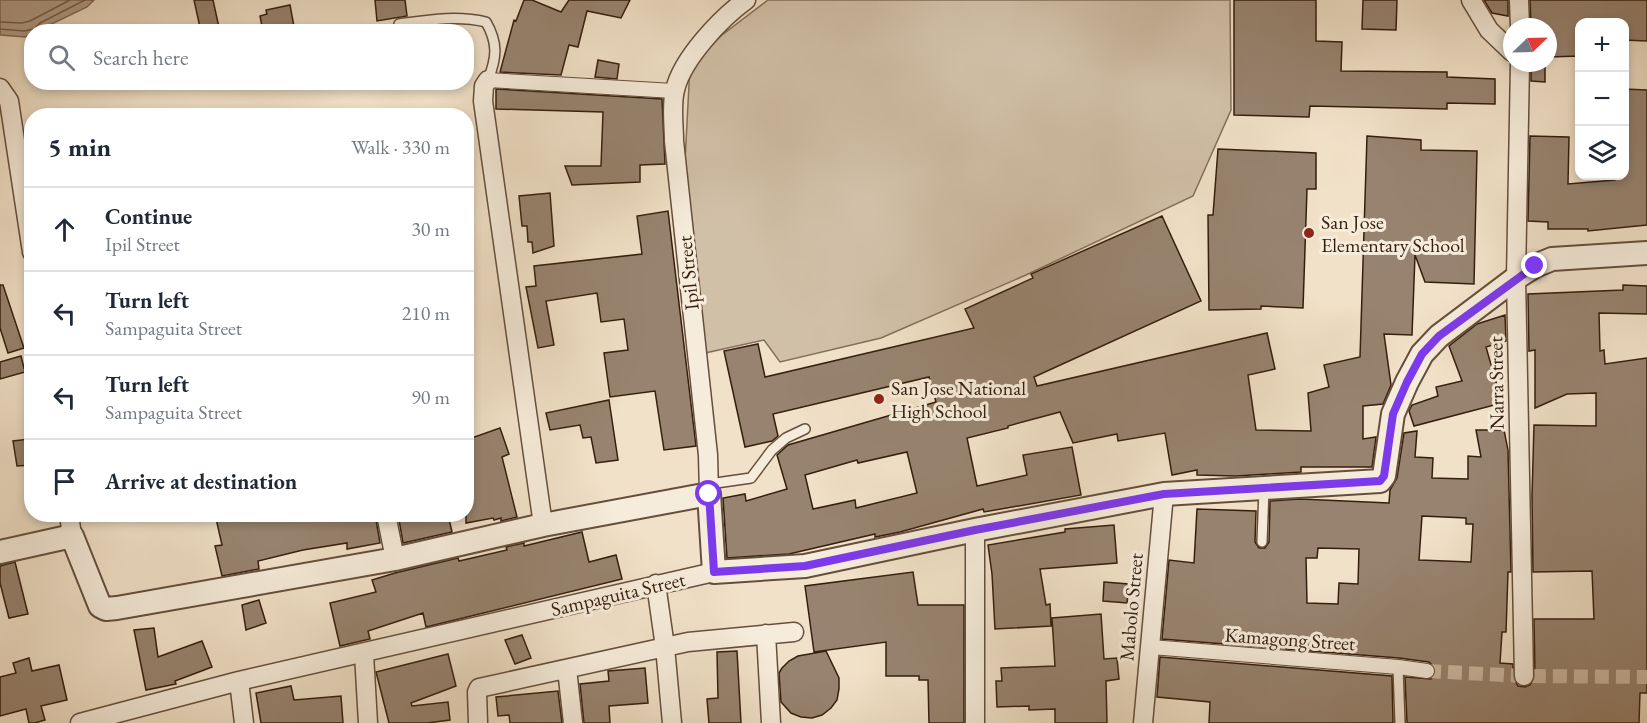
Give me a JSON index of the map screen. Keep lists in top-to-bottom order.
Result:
{
  "streets": {
    "street": [
      "Ipil Street",
      "Narra Street",
      "Sampaguita Street",
      "Mabolo Street",
      "Kamagong Street"
    ]
  },
  "crossings": [
    ["Ipil Street", "Sampaguita Street"],
    ["Narra Street", "Sampaguita Street"],
    ["Sampaguita Street", "Mabolo Street"],
    ["Mabolo Street", "Kamagong Street"]
  ],
  "places": ["San Jose Elementary School", "San Jose National High School"],
  "north": "top right",
  "page": {
    "map_buttons": ["+", "−"],
    "search": "Search here",
    "heading": ["5 min", "Walk · 330 m"],
    "list": [
      ["Continue", "Ipil Street", "30 m"],
      ["Turn left", "Sampaguita Street", "210 m"],
      ["Turn left", "Sampaguita Street", "90 m"],
      "Arrive at destination"
    ]
  }
}
